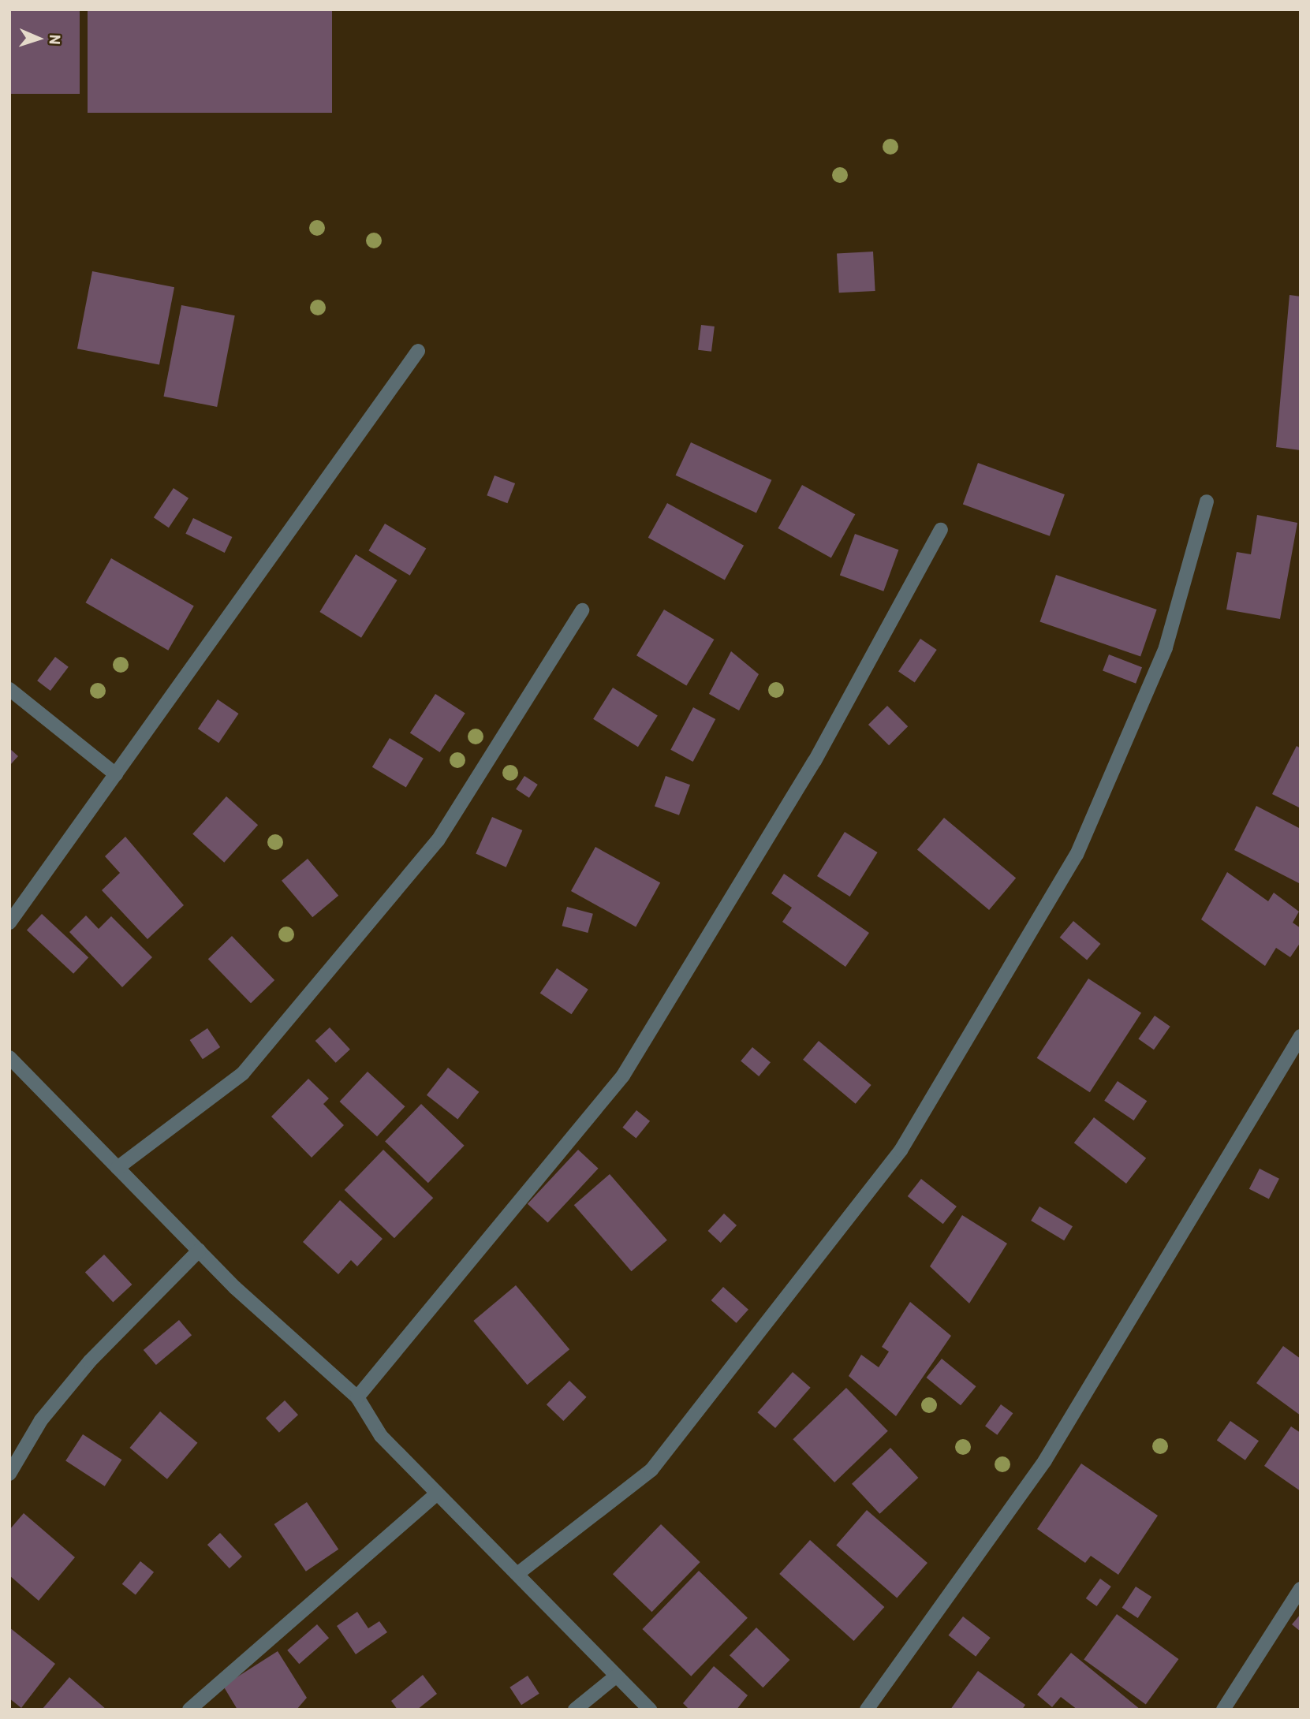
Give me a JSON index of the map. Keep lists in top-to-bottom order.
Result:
{
  "north": "right"
}
